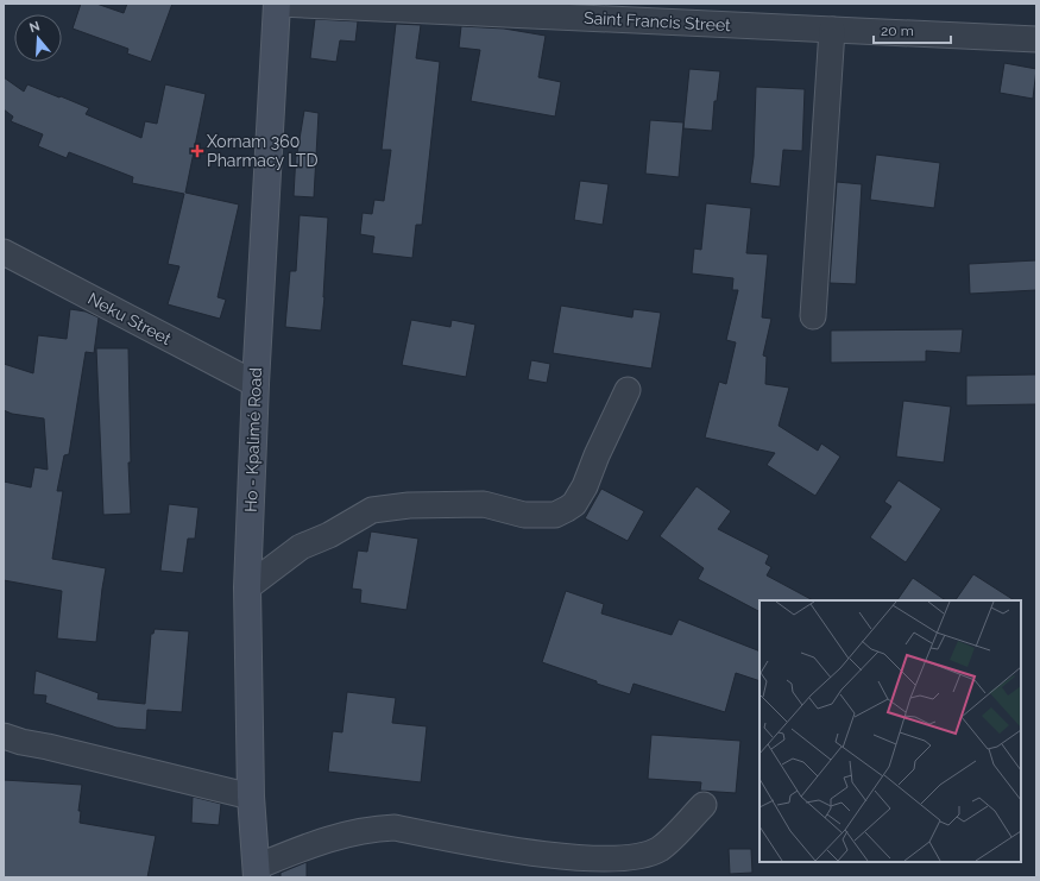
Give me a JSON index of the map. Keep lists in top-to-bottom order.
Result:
{
  "streets": {
    "main road": ["Ho - Kpalimé Road"],
    "street": ["Saint Francis Street", "Neku Street"]
  },
  "crossings": [
    ["Saint Francis Street", "Ho - Kpalimé Road"],
    ["Neku Street", "Ho - Kpalimé Road"]
  ],
  "places": {
    "health": ["Xornam 360 Pharmacy LTD"]
  },
  "scale_bar": "20 m",
  "north": "top"
}
